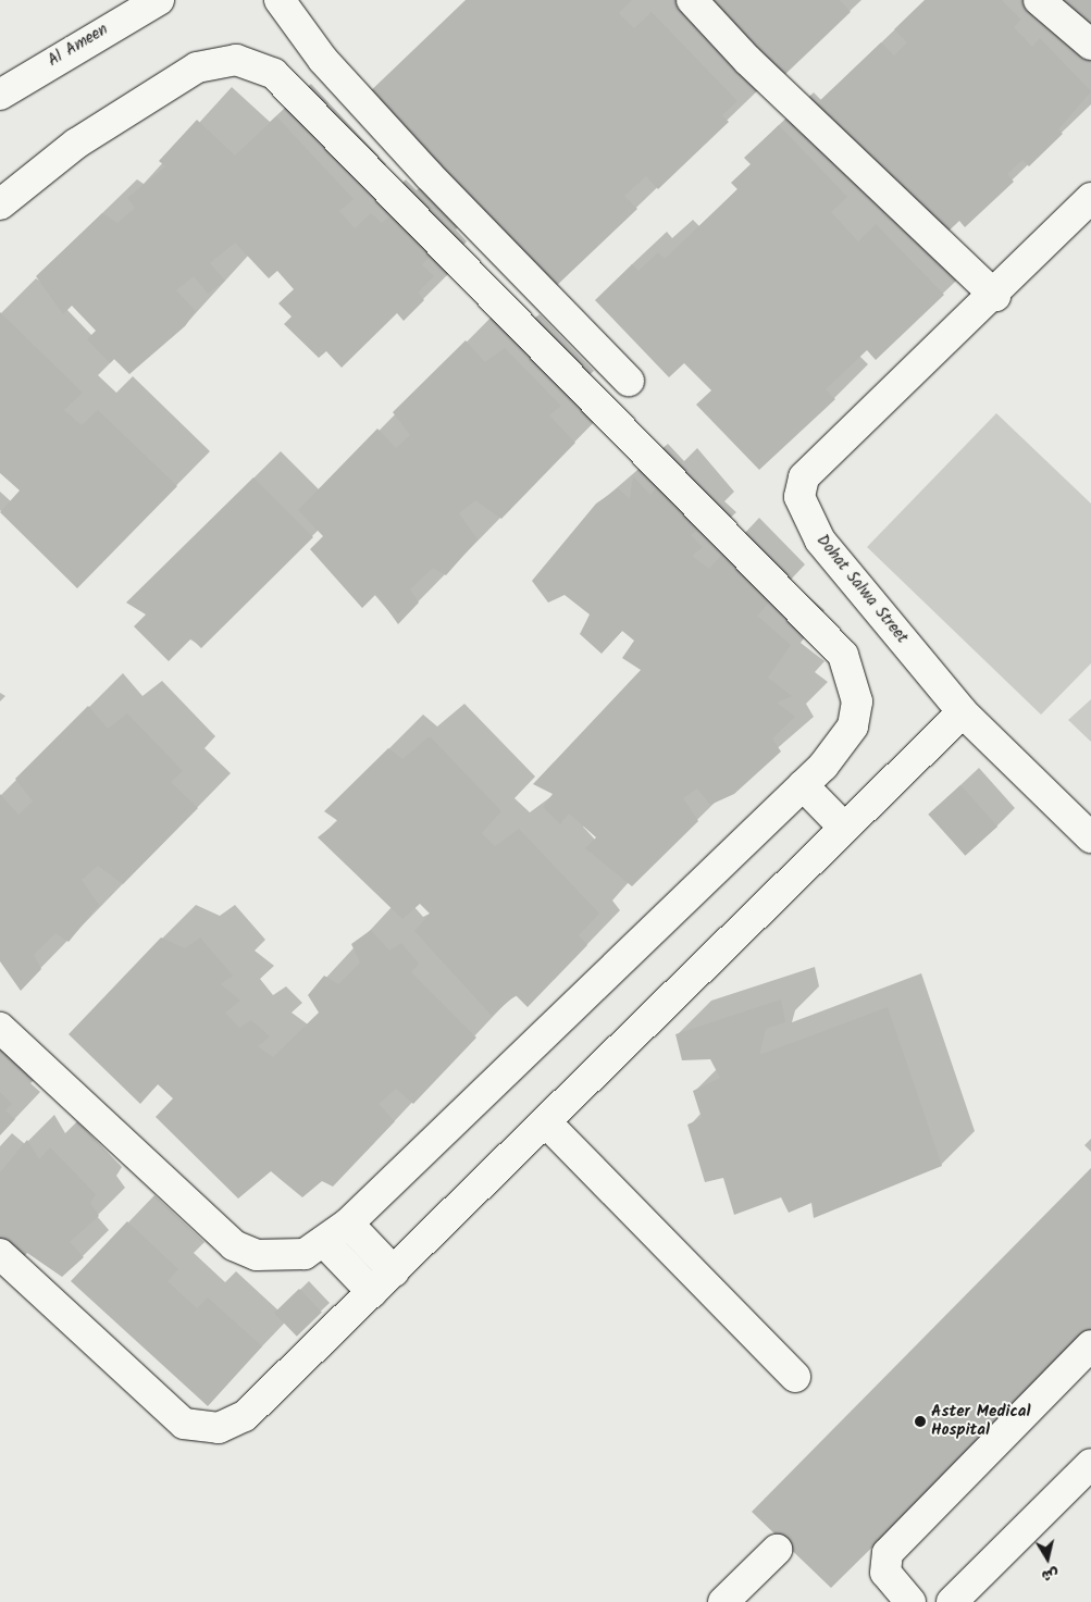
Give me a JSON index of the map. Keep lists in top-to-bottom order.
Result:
{
  "streets": {
    "street": ["Al Ameen", "Dohat Salwa Street"]
  },
  "places": ["Aster Medical Hospital"],
  "north": "bottom"
}
